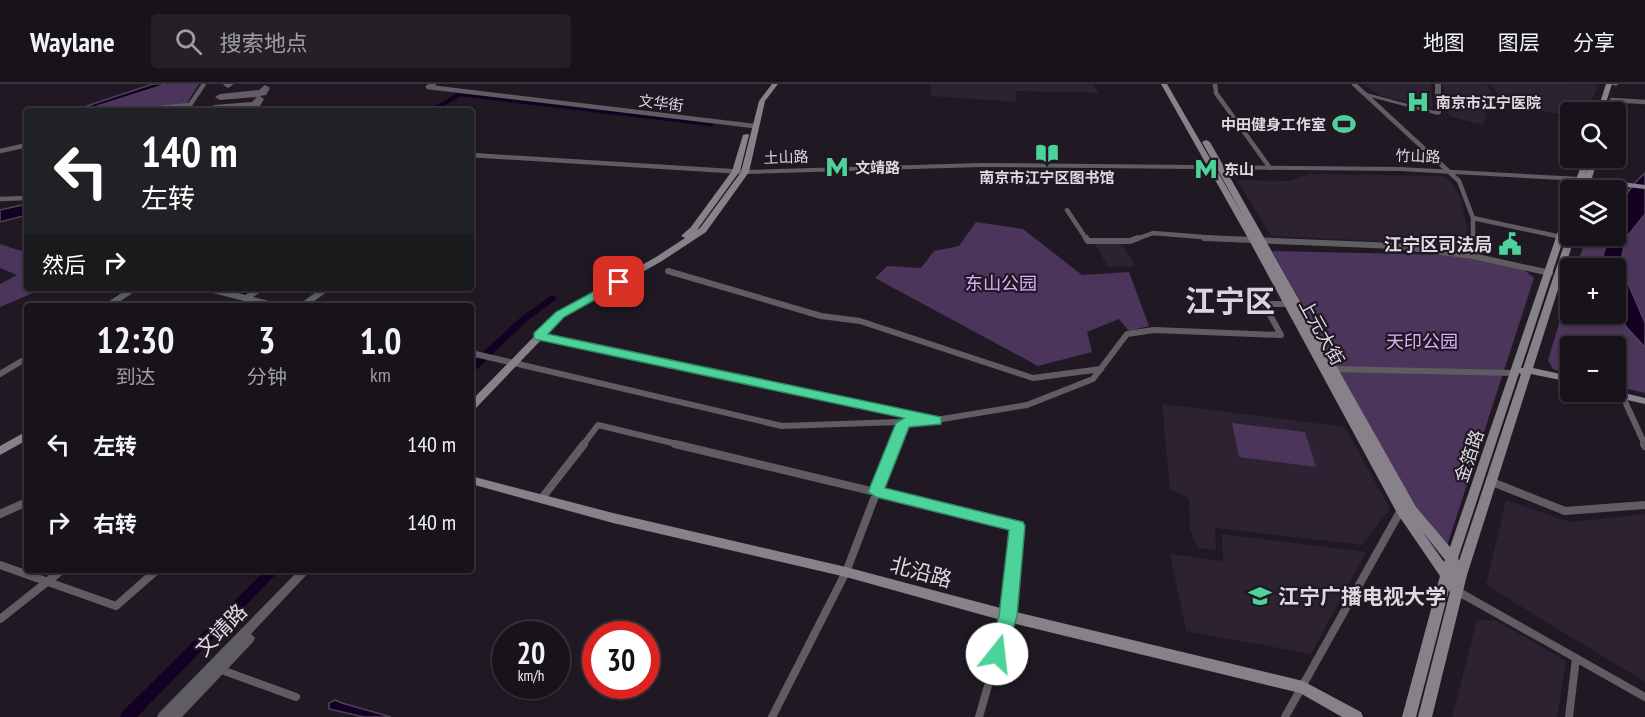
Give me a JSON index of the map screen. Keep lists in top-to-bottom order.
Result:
{
  "streets": {
    "main road": [
      "竹山路",
      "上元大街",
      "金箔路",
      "北沿路"
    ],
    "street": ["文华街", "土山路", "文靖路"]
  },
  "crossings": [
    ["竹山路", "土山路"],
    ["竹山路", "上元大街"],
    ["土山路", "上元大街"],
    ["上元大街", "金箔路"]
  ],
  "districts": ["江宁区"],
  "parks": ["东山公园", "天印公园"],
  "places": {
    "hospital": ["南京市江宁医院"],
    "sports": ["中田健身工作室"],
    "library": ["南京市江宁区图书馆"],
    "metro station": ["文靖路", "东山"],
    "public building": ["江宁区司法局"],
    "school or university": ["江宁广播电视大学"]
  },
  "page": {
    "header": "Waylane",
    "search": "搜索地点",
    "nav": ["地图", "图层", "分享"],
    "map_buttons": ["+", "−"],
    "turn": ["140 m", "左转"],
    "then": "然后",
    "eta": [
      "12:30",
      "到达",
      "3",
      "分钟",
      "1.0",
      "km"
    ],
    "list": [
      {
        "name": "左转",
        "value": "140 m"
      },
      {
        "name": "右转",
        "value": "140 m"
      }
    ],
    "speed": "20 km/h",
    "limit": "30"
  }
}
